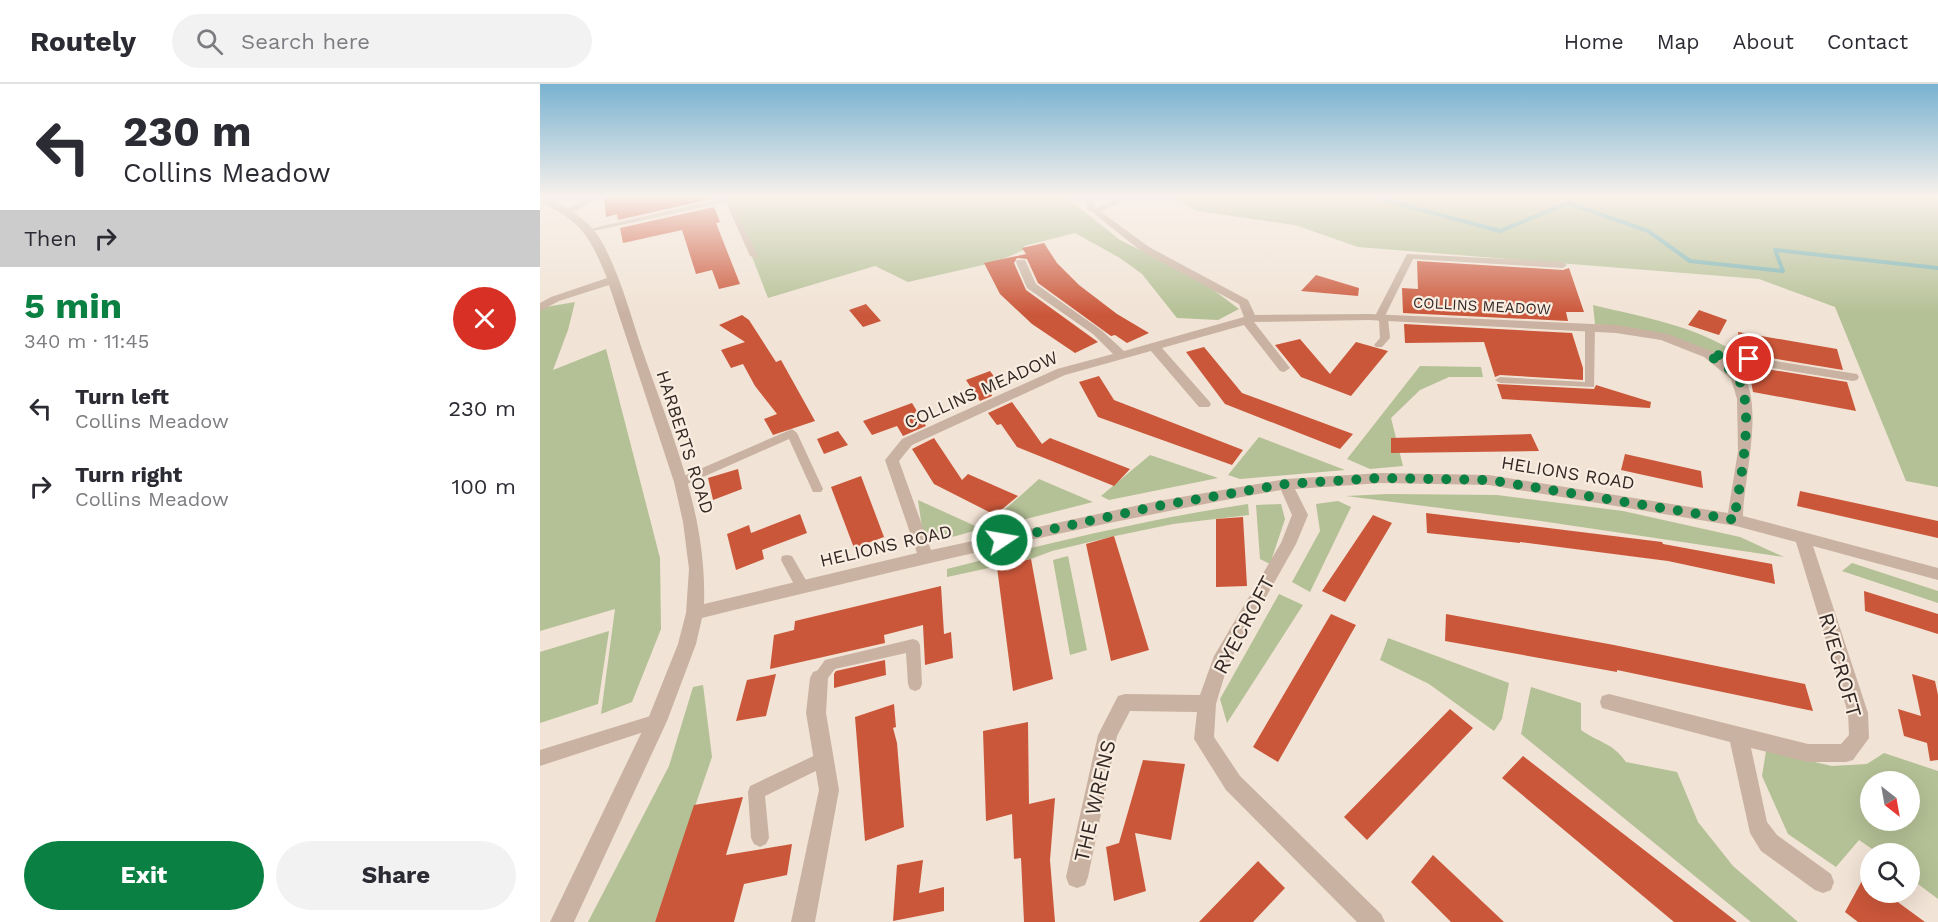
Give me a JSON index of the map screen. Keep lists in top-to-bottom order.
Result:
{
  "streets": {
    "street": [
      "COLLINS MEADOW",
      "HARBERTS ROAD",
      "HELIONS ROAD",
      "RYECROFT",
      "THE WRENS"
    ]
  },
  "crossings": [
    ["COLLINS MEADOW", "HELIONS ROAD"],
    ["HARBERTS ROAD", "HELIONS ROAD"],
    ["HELIONS ROAD", "RYECROFT"],
    ["RYECROFT", "THE WRENS"]
  ],
  "north": "bottom right",
  "page": {
    "header": "Routely",
    "search": "Search here",
    "nav": [
      "Home",
      "Map",
      "About",
      "Contact"
    ],
    "turn": ["230 m", "Collins Meadow"],
    "then": "Then",
    "heading": ["5 min", "340 m · 11:45"],
    "list": [
      {
        "name": "Turn left",
        "note": "Collins Meadow",
        "value": "230 m"
      },
      {
        "name": "Turn right",
        "note": "Collins Meadow",
        "value": "100 m"
      }
    ],
    "buttons": ["Exit", "Share"]
  }
}
